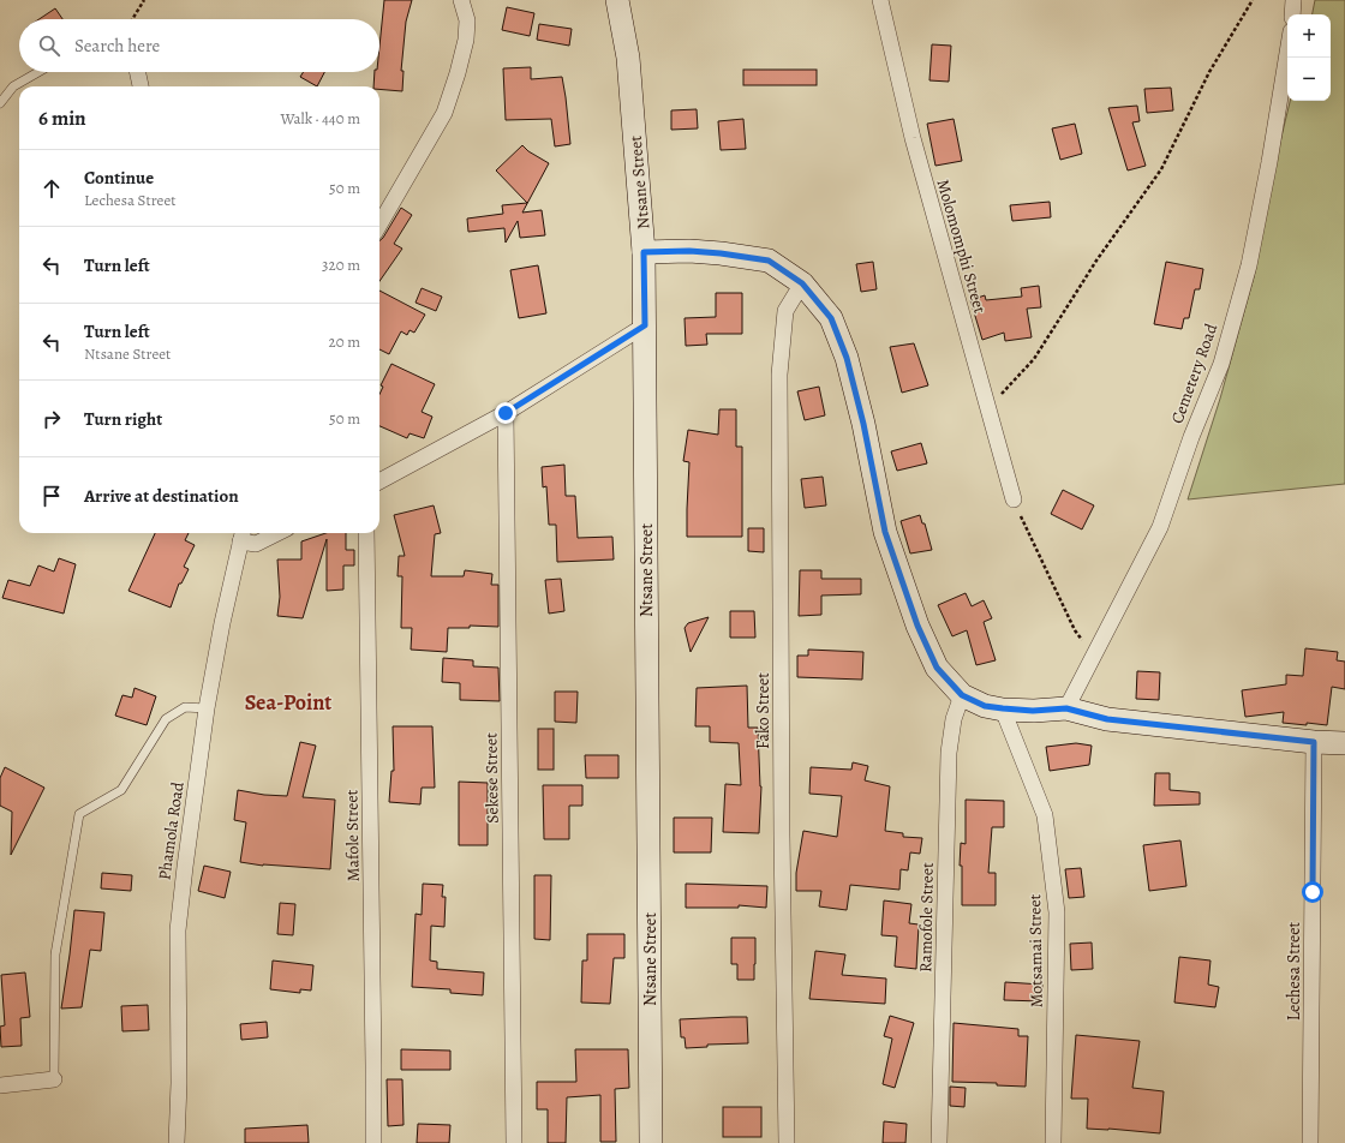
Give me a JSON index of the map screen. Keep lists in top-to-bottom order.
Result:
{
  "streets": {
    "street": [
      "Ntsane Street",
      "Molomomphi Street",
      "Cemetery Road",
      "Fako Street",
      "Sekese Street",
      "Phamola Road",
      "Mafole Street",
      "Ramofole Street",
      "Motsamai Street",
      "Lechesa Street"
    ]
  },
  "districts": ["Sea-Point"],
  "page": {
    "map_buttons": ["+", "−"],
    "search": "Search here",
    "heading": ["6 min", "Walk · 440 m"],
    "list": [
      ["Continue", "Lechesa Street", "50 m"],
      ["Turn left", "320 m"],
      ["Turn left", "Ntsane Street", "20 m"],
      ["Turn right", "50 m"],
      "Arrive at destination"
    ]
  }
}
